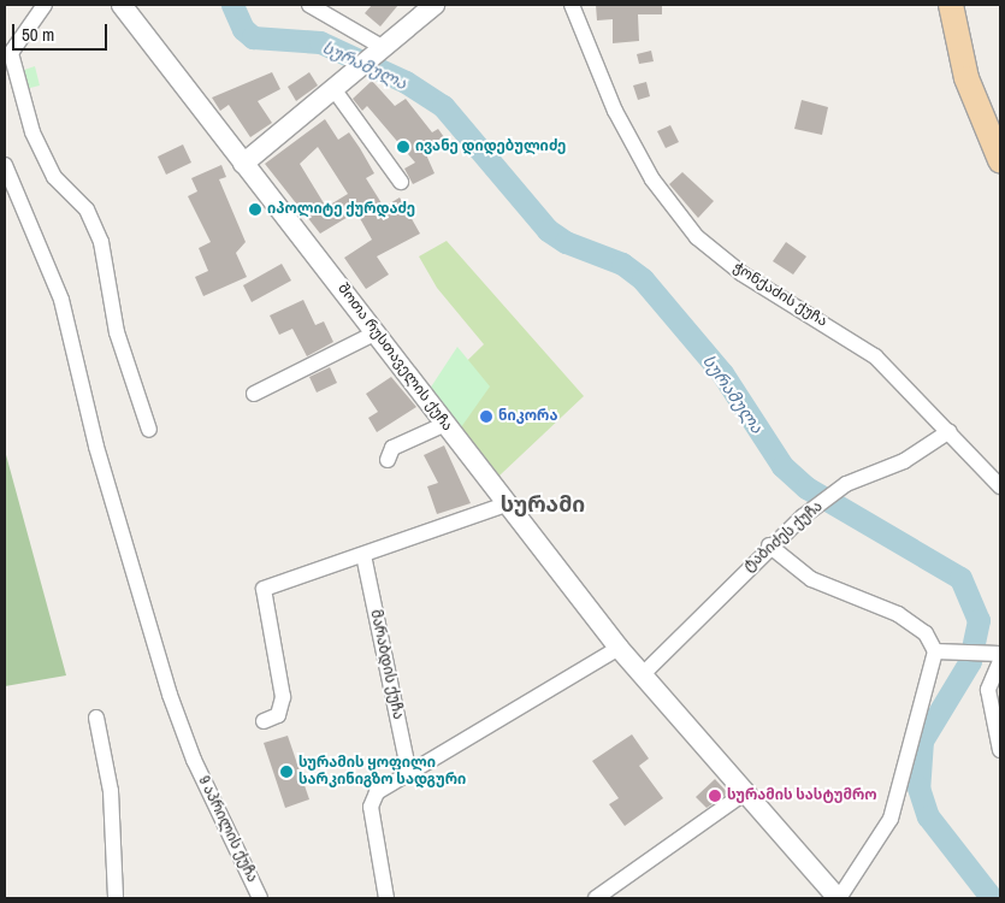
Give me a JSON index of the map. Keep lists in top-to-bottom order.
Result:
{
  "streets": {
    "street": [
      "ჭონქაძის ქუჩა",
      "შოთა რუსთაველის ქუჩა",
      "ტაბიძეს ქუჩა",
      "მარაბდის ქუჩა",
      "9 აპრილის ქუჩა"
    ]
  },
  "crossings": [
    ["ჭონქაძის ქუჩა", "ტაბიძეს ქუჩა"],
    ["შოთა რუსთაველის ქუჩა", "ტაბიძეს ქუჩა"]
  ],
  "districts": ["სურამი"],
  "water": ["სურამულა"],
  "places": [
    "ივანე დიდებულიძე",
    "იპოლიტე ქურდაძე",
    "ნიკორა",
    "სურამის ყოფილი სარკინიგზო სადგური",
    "სურამის სასტუმრო"
  ],
  "scale_bar": "50 m"
}
